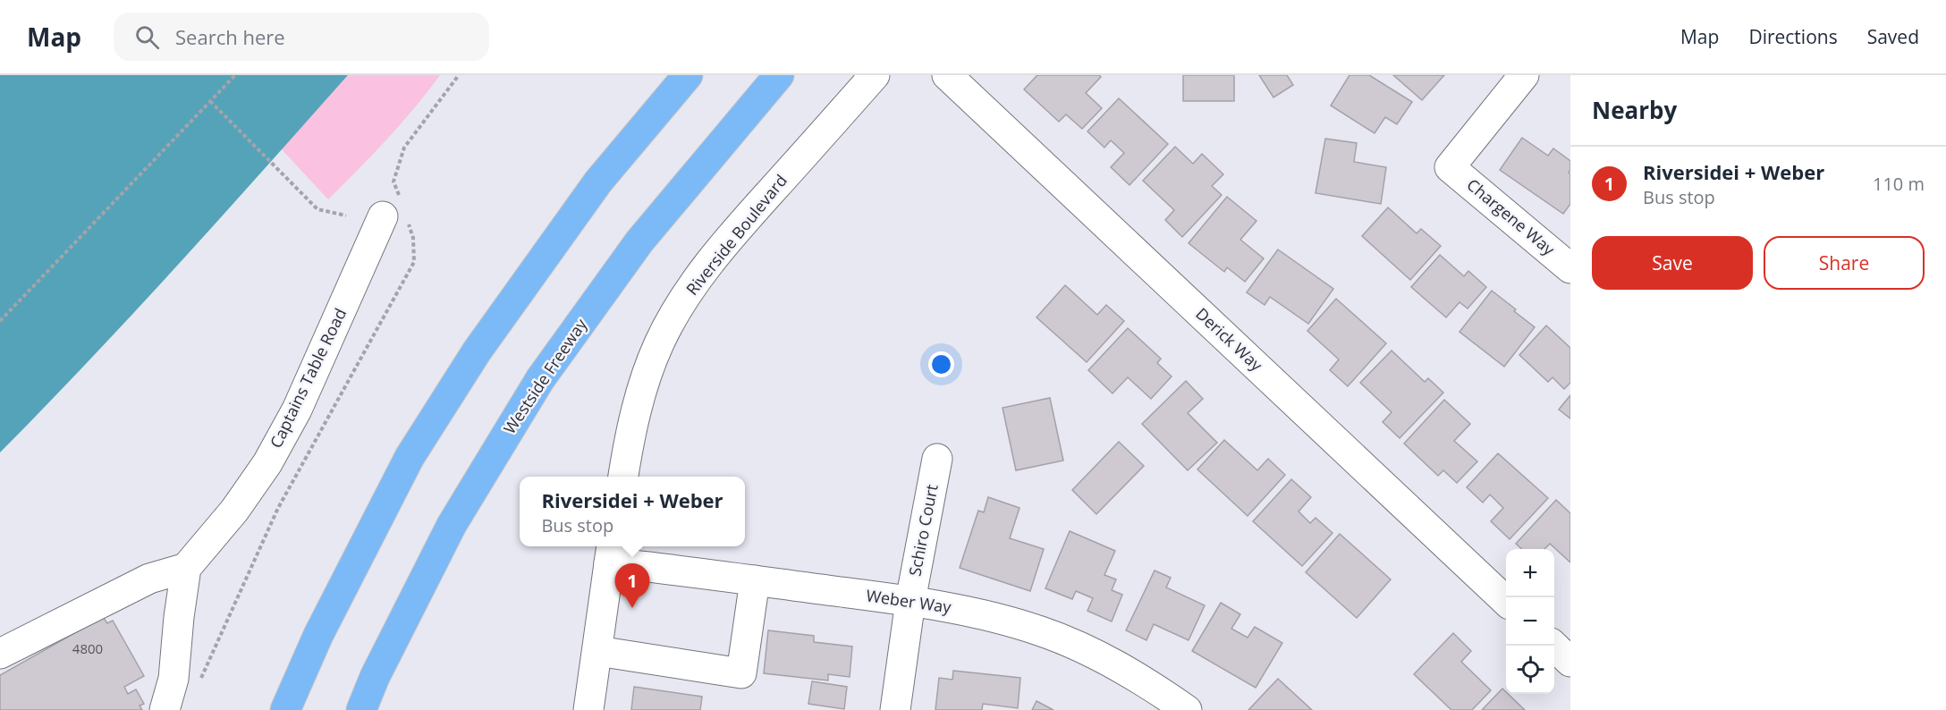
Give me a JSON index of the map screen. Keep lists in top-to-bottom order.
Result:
{
  "streets": {
    "highway": ["Westside Freeway"],
    "street": [
      "Chargene Way",
      "Riverside Boulevard",
      "Derick Way",
      "Captains Table Road",
      "Schiro Court",
      "Weber Way"
    ]
  },
  "crossings": [
    ["Schiro Court", "Weber Way"]
  ],
  "house_numbers": ["4800"],
  "page": {
    "header": "Map",
    "search": "Search here",
    "nav": ["Map", "Directions", "Saved"],
    "heading": "Nearby",
    "list": [
      {
        "mark": "1",
        "name": "Riversidei + Weber",
        "note": "Bus stop",
        "value": "110 m"
      }
    ],
    "buttons": ["Save", "Share"],
    "popup": ["Riversidei + Weber", "Bus stop"],
    "map_buttons": ["+", "−"],
    "pins": "1"
  }
}
